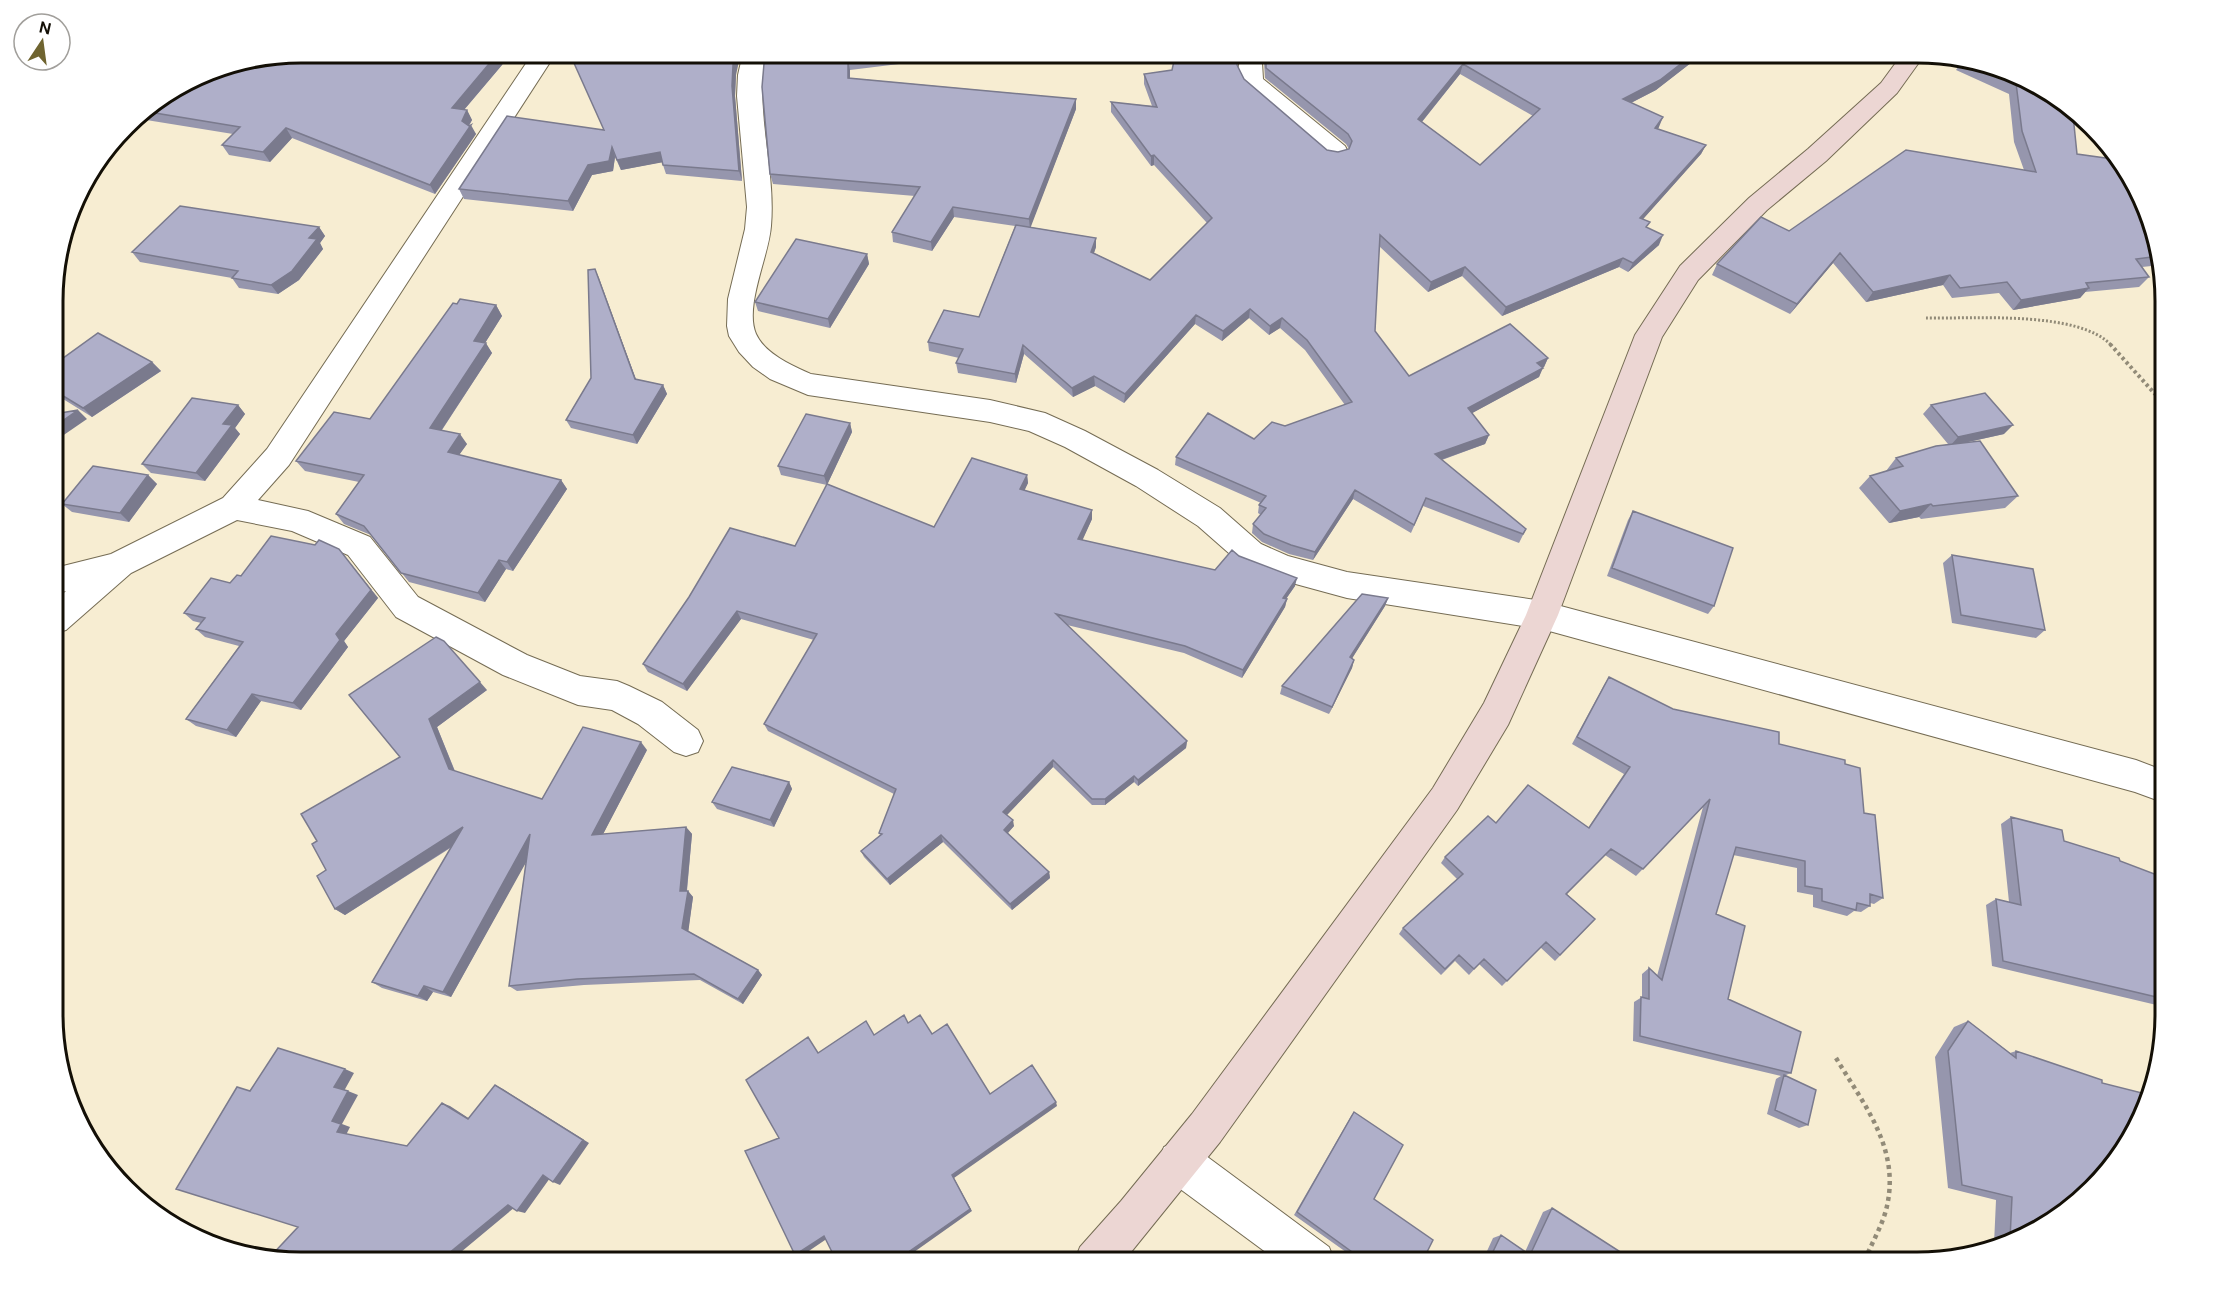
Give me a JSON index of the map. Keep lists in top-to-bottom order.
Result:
{
  "north": "top"
}
